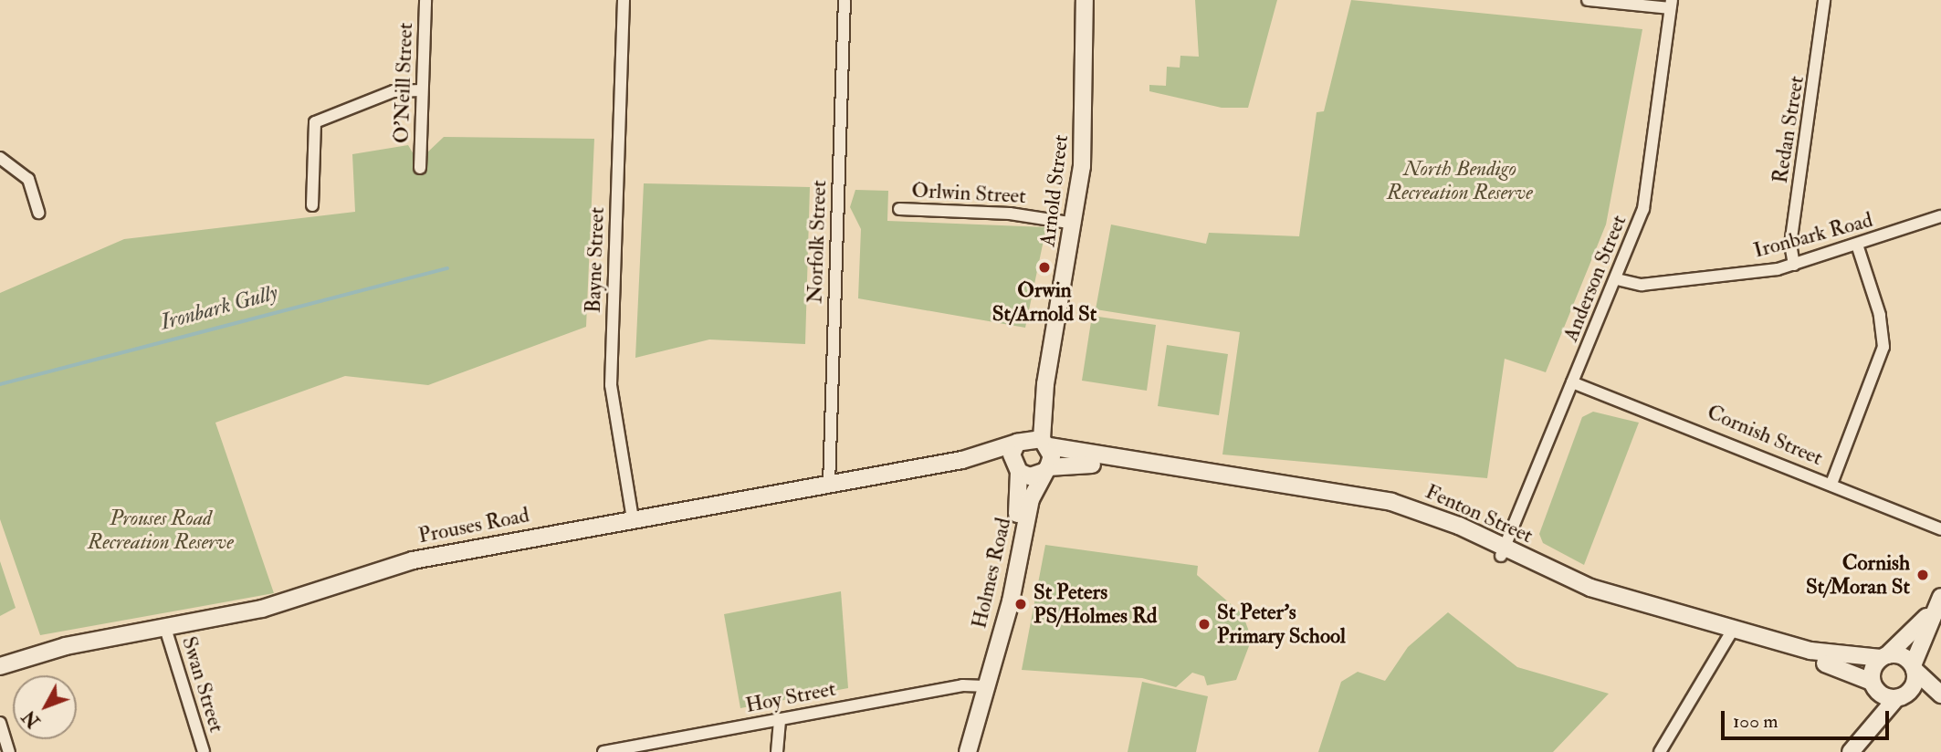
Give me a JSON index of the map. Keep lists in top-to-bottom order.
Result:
{
  "streets": {
    "street": [
      "O'Neill Street",
      "Redan Street",
      "Arnold Street",
      "Orlwin Street",
      "Ironbark Road",
      "Norfolk Street",
      "Bayne Street",
      "Anderson Street",
      "Cornish Street",
      "Fenton Street",
      "Prouses Road",
      "Holmes Road",
      "Swan Street",
      "Hoy Street"
    ]
  },
  "crossings": [
    ["Redan Street", "Ironbark Road"],
    ["Arnold Street", "Orlwin Street"],
    ["Arnold Street", "Fenton Street"],
    ["Arnold Street", "Prouses Road"],
    ["Arnold Street", "Holmes Road"],
    ["Ironbark Road", "Anderson Street"],
    ["Norfolk Street", "Prouses Road"],
    ["Bayne Street", "Prouses Road"],
    ["Anderson Street", "Cornish Street"],
    ["Anderson Street", "Fenton Street"],
    ["Fenton Street", "Prouses Road"],
    ["Fenton Street", "Holmes Road"],
    ["Prouses Road", "Holmes Road"],
    ["Prouses Road", "Swan Street"],
    ["Holmes Road", "Hoy Street"]
  ],
  "water": ["Ironbark Gully"],
  "parks": ["North Bendigo Recreation Reserve", "Prouses Road Recreation Reserve"],
  "places": [
    "Orwin St/Arnold St",
    "Cornish St/Moran St",
    "St Peters PS/Holmes Rd",
    "St Peter's Primary School"
  ],
  "scale_bar": "100 m",
  "north": "bottom left"
}
